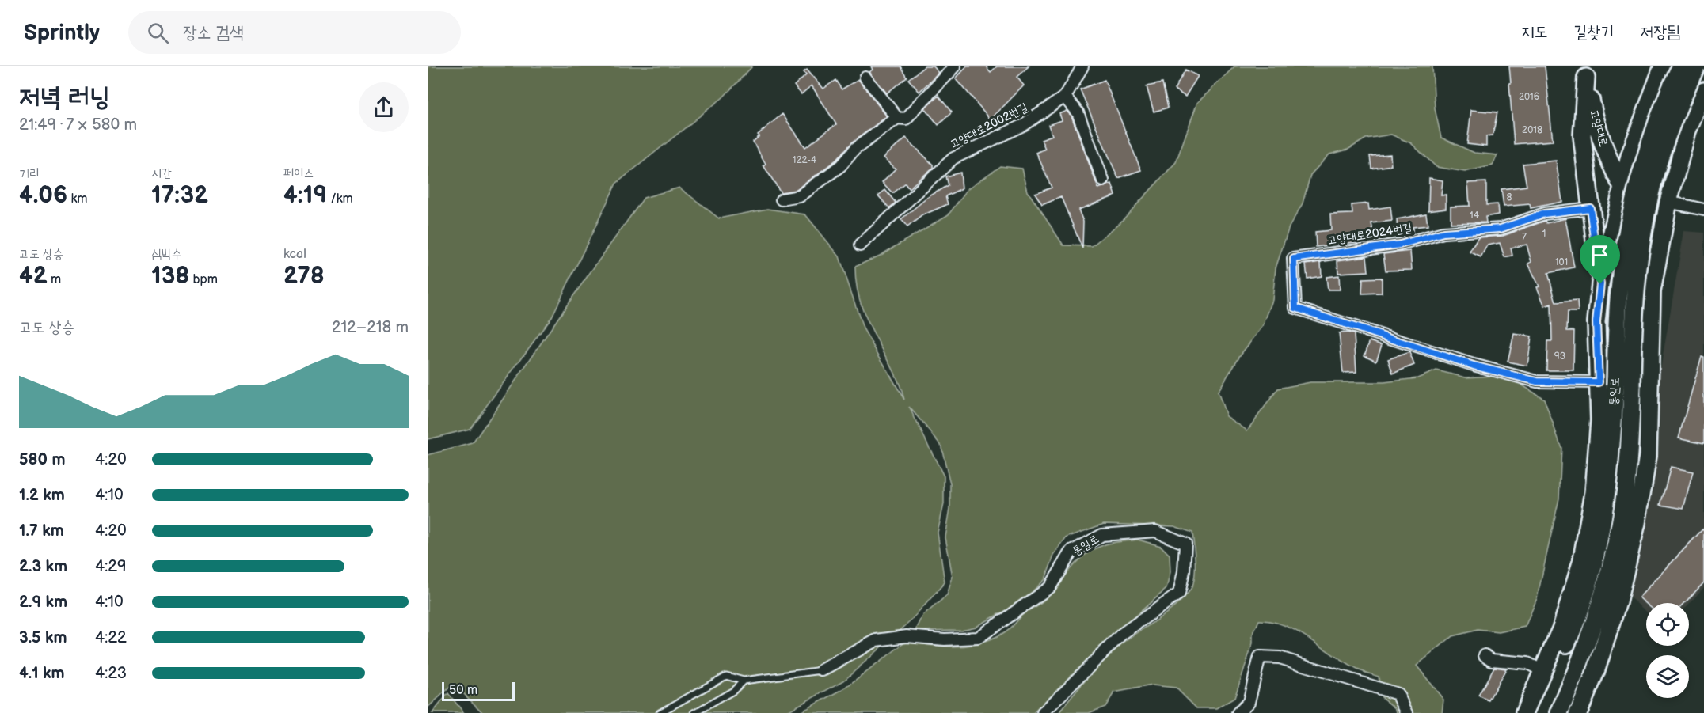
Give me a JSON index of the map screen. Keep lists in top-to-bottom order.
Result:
{
  "streets": {
    "main road": ["고양대로", "통일로"],
    "street": ["고양대로2002번길", "고양대로2024번길"]
  },
  "crossings": [
    ["고양대로2024번길", "통일로"]
  ],
  "house_numbers": [
    "2016",
    "2018",
    "122-4",
    "8",
    "14",
    "1",
    "7",
    "101",
    "93"
  ],
  "scale_bar": "50 m",
  "page": {
    "header": "Sprintly",
    "search": "장소 검색",
    "nav": ["지도", "길찾기", "저장됨"],
    "heading": ["저녁 러닝", "21:49 · 7 × 580 m"],
    "stats": [
      ["거리", "4.06 km"],
      ["시간", "17:32"],
      ["페이스", "4:19 /km"],
      ["고도 상승", "42 m"],
      ["심박수", "138 bpm"],
      ["kcal", "278"]
    ],
    "chart": ["고도 상승", "212–218 m"],
    "list": [
      {
        "name": "580 m",
        "note": "4:20"
      },
      {
        "name": "1.2 km",
        "note": "4:10"
      },
      {
        "name": "1.7 km",
        "note": "4:20"
      },
      {
        "name": "2.3 km",
        "note": "4:29"
      },
      {
        "name": "2.9 km",
        "note": "4:10"
      },
      {
        "name": "3.5 km",
        "note": "4:22"
      },
      {
        "name": "4.1 km",
        "note": "4:23"
      }
    ],
    "scale": "50 m"
  }
}
